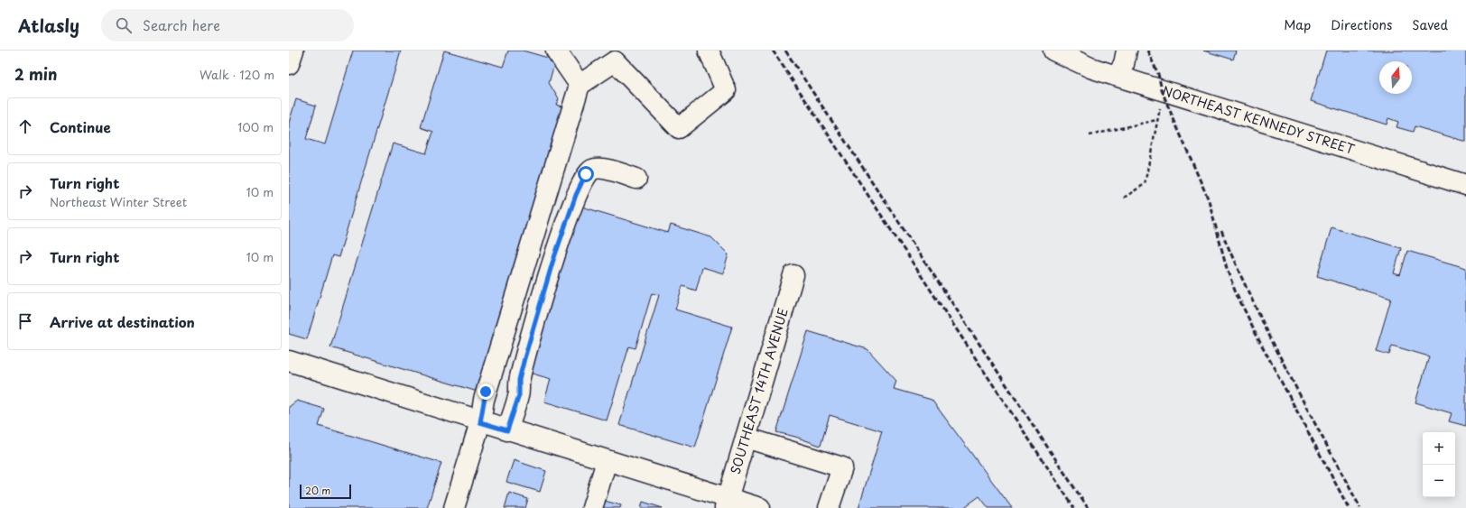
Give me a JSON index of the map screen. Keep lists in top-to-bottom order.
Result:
{
  "streets": {
    "street": ["NORTHEAST KENNEDY STREET", "SOUTHEAST 14TH AVENUE"]
  },
  "scale_bar": "20 m",
  "north": "top",
  "page": {
    "header": "Atlasly",
    "search": "Search here",
    "nav": ["Map", "Directions", "Saved"],
    "heading": ["2 min", "Walk · 120 m"],
    "list": [
      ["Continue", "100 m"],
      ["Turn right", "Northeast Winter Street", "10 m"],
      ["Turn right", "10 m"],
      "Arrive at destination"
    ],
    "map_buttons": ["+", "−"],
    "scale": "20 m"
  }
}
